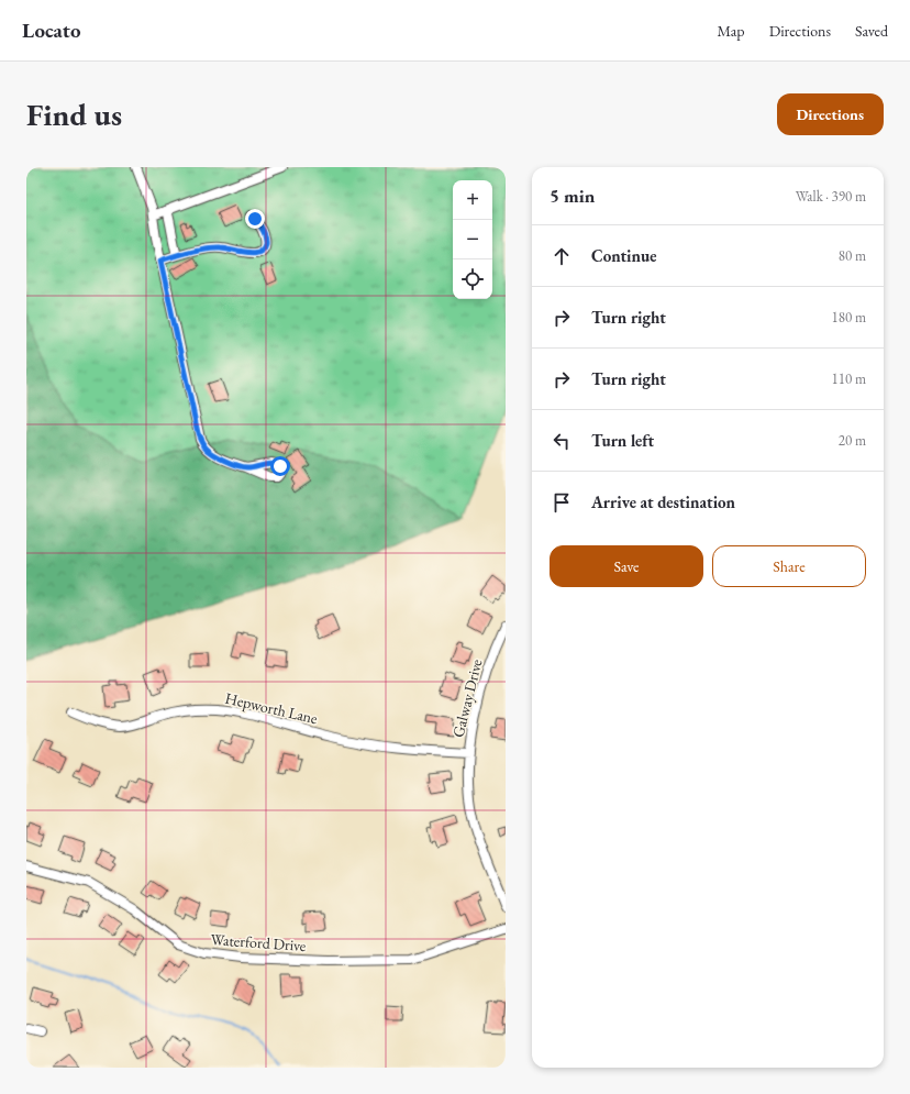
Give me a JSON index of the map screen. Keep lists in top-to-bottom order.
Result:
{
  "streets": {
    "street": ["Galway Drive", "Hepworth Lane", "Waterford Drive"]
  },
  "crossings": [
    ["Galway Drive", "Hepworth Lane"]
  ],
  "page": {
    "header": "Locato",
    "nav": ["Map", "Directions", "Saved"],
    "buttons": [
      "Directions",
      ["Save", "Share"]
    ],
    "title": "Find us",
    "heading": ["5 min", "Walk · 390 m"],
    "map_buttons": ["+", "−"],
    "list": [
      ["Continue", "80 m"],
      ["Turn right", "180 m"],
      ["Turn right", "110 m"],
      ["Turn left", "20 m"],
      "Arrive at destination"
    ]
  }
}
